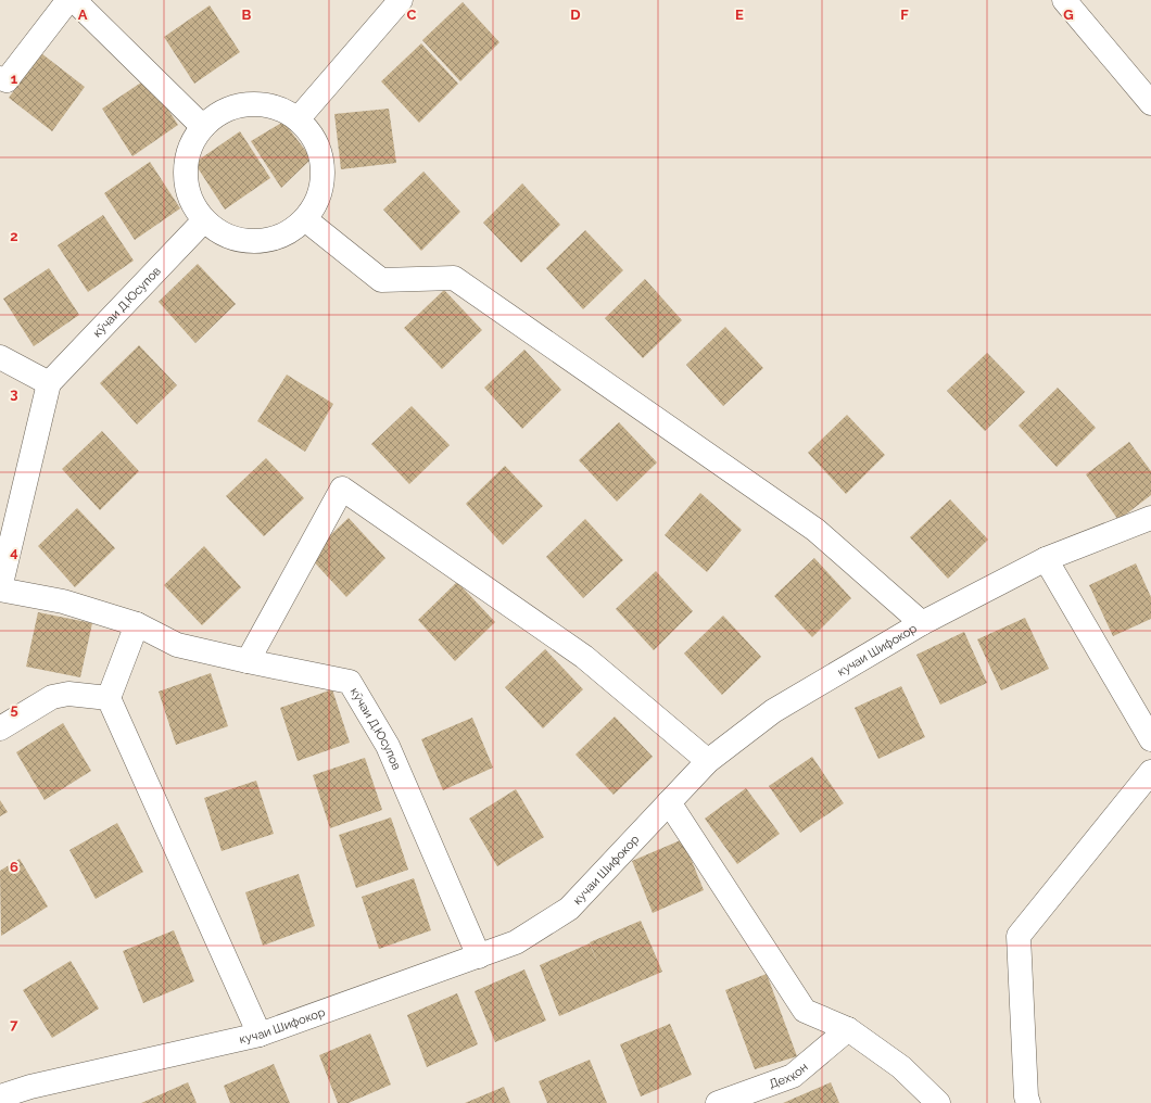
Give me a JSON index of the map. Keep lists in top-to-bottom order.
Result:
{
  "streets": {
    "street": ["кӯчаи Д.Юсупов", "кучаи Шифокор", "Дехкон"]
  },
  "crossings": [
    ["кӯчаи Д.Юсупов", "кучаи Шифокор"]
  ],
  "grid": {
    "columns": [
      "A",
      "B",
      "C",
      "D",
      "E",
      "F",
      "G"
    ],
    "rows": [
      "1",
      "2",
      "3",
      "4",
      "5",
      "6",
      "7"
    ]
  }
}
